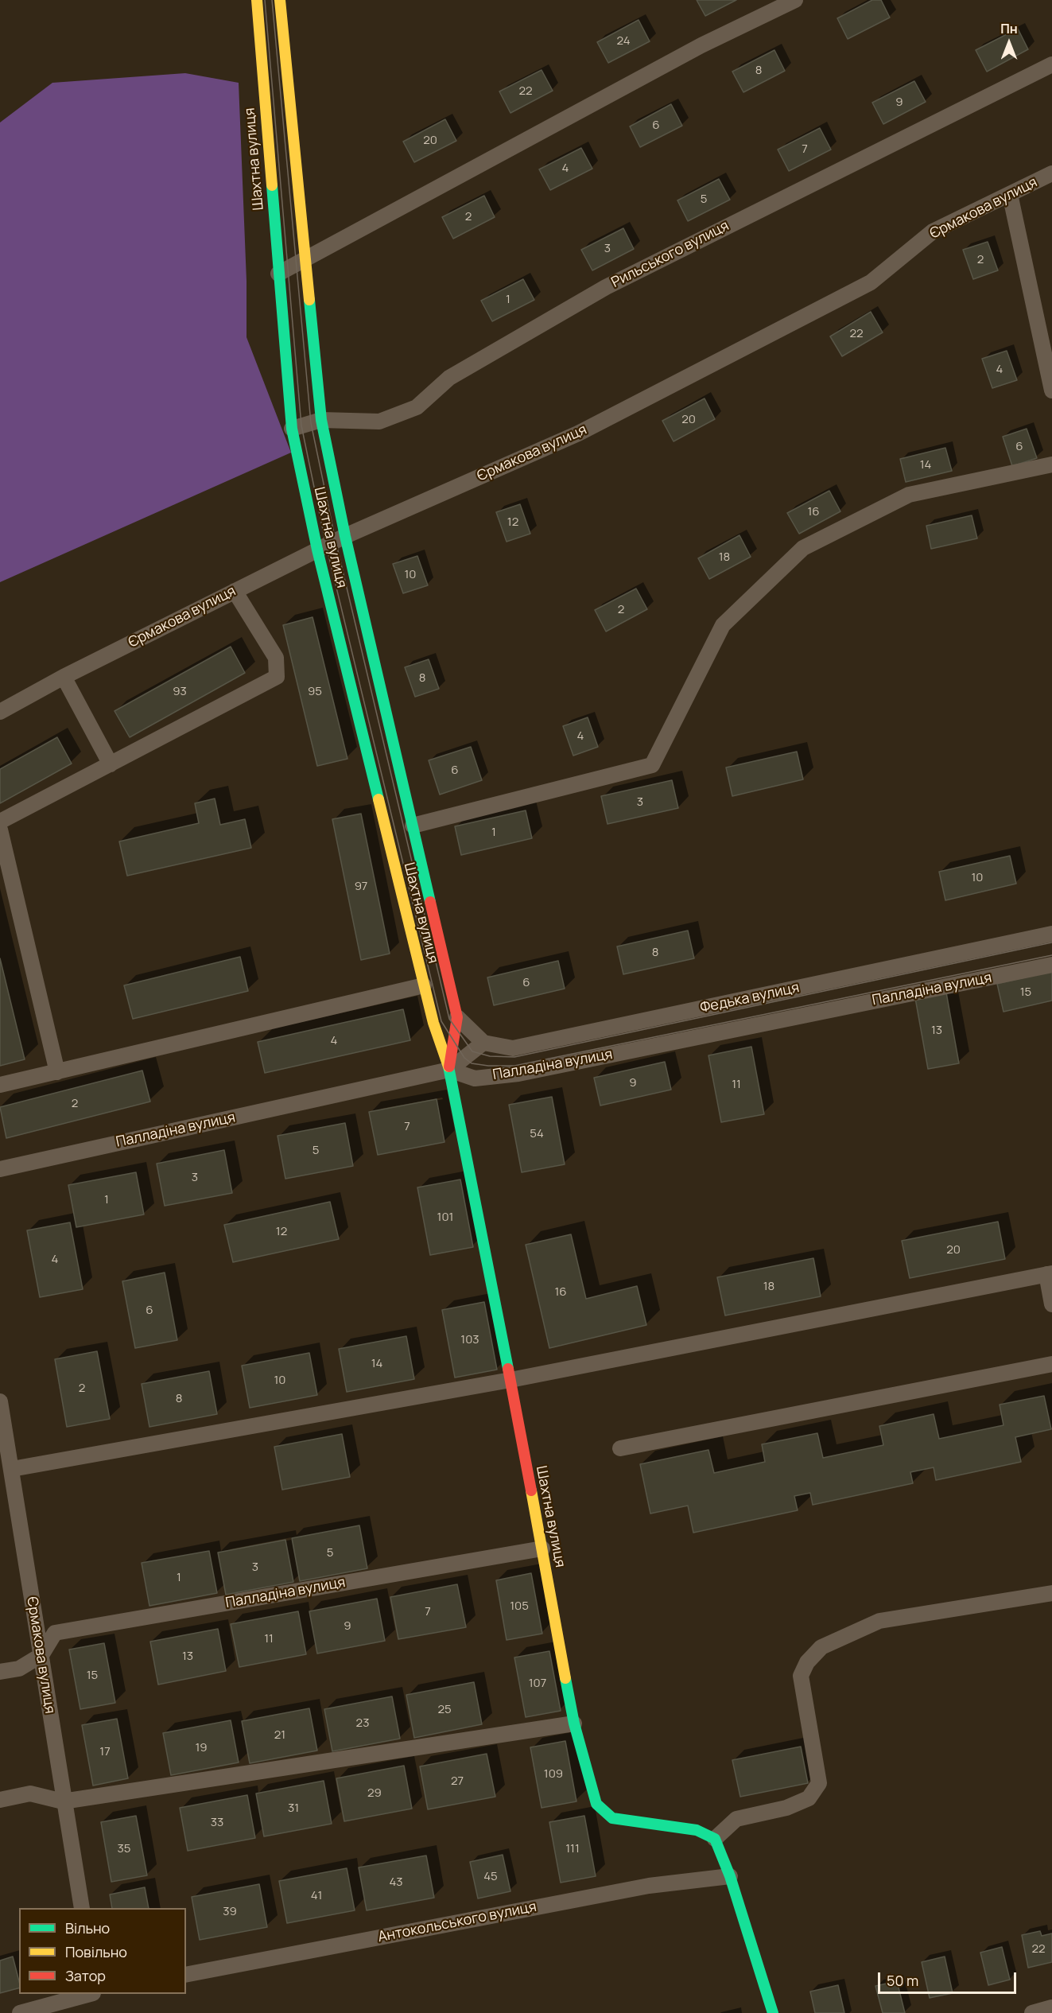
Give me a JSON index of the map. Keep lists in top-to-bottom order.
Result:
{
  "streets": {
    "main road": ["Шахтна вулиця"],
    "street": [
      "Єрмакова вулиця",
      "Рильського вулиця",
      "Палладіна вулиця",
      "Федька вулиця",
      "Антокольського вулиця"
    ]
  },
  "crossings": [
    ["Шахтна вулиця", "Єрмакова вулиця"],
    ["Шахтна вулиця", "Рильського вулиця"],
    ["Шахтна вулиця", "Палладіна вулиця"],
    ["Єрмакова вулиця", "Палладіна вулиця"]
  ],
  "house_numbers": [
    "24",
    "8",
    "22",
    "9",
    "6",
    "20",
    "7",
    "4",
    "5",
    "2",
    "3",
    "2",
    "1",
    "22",
    "4",
    "20",
    "6",
    "14",
    "16",
    "12",
    "18",
    "10",
    "2",
    "8",
    "93",
    "95",
    "4",
    "6",
    "3",
    "1",
    "10",
    "97",
    "8",
    "6",
    "15",
    "13",
    "4",
    "9",
    "11",
    "2",
    "7",
    "54",
    "5",
    "3",
    "1",
    "101",
    "12",
    "20",
    "4",
    "18",
    "16",
    "6",
    "103",
    "14",
    "10",
    "2",
    "8",
    "5",
    "3",
    "1",
    "105",
    "7",
    "9",
    "11",
    "13",
    "15",
    "107",
    "25",
    "23",
    "21",
    "19",
    "17",
    "109",
    "27",
    "29",
    "31",
    "33",
    "35",
    "111",
    "45",
    "43",
    "41",
    "39",
    "22"
  ],
  "legend": ["Вільно", "Повільно", "Затор"],
  "scale_bar": "50 m",
  "north": "top"
}
